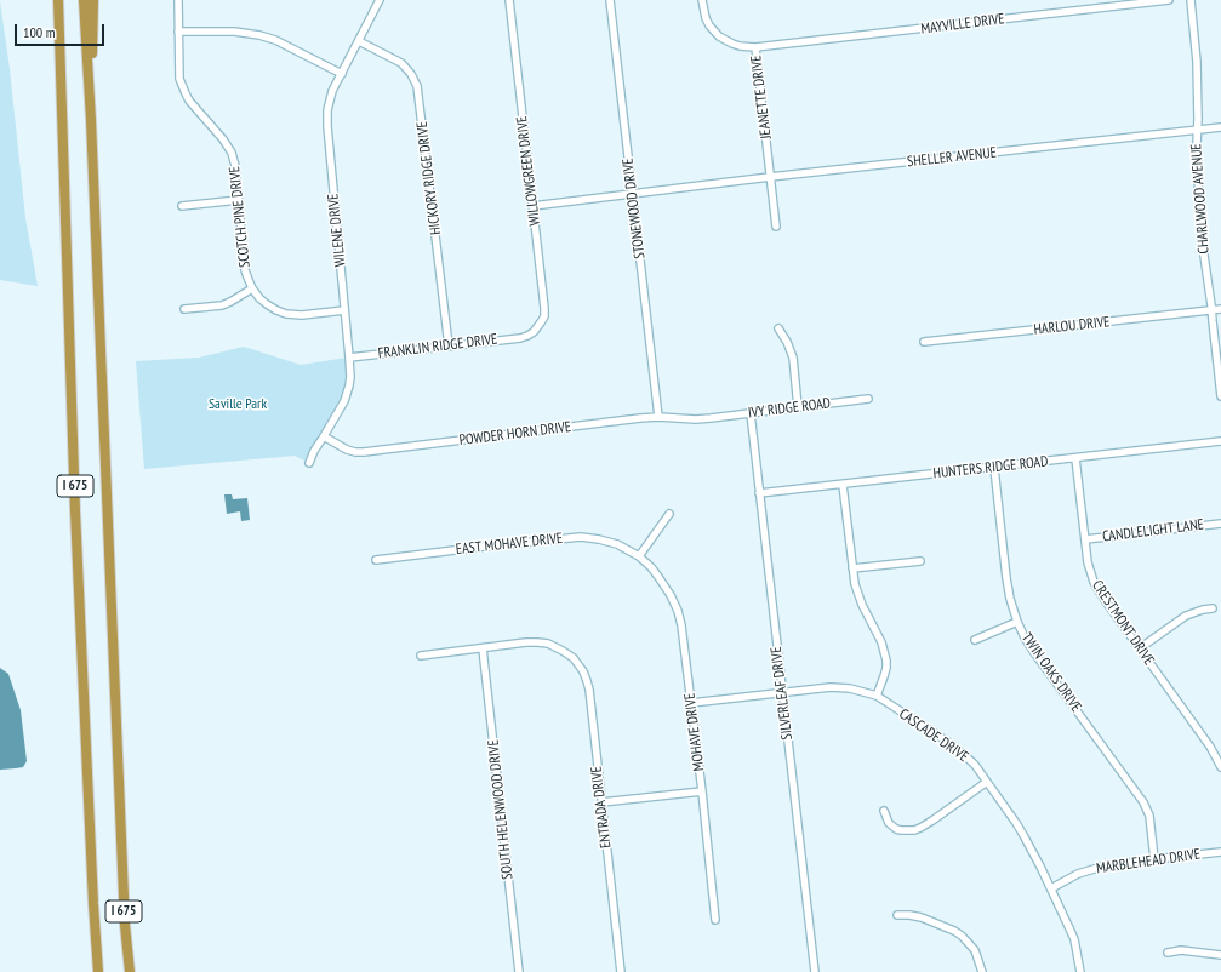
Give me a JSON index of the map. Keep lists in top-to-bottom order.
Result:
{
  "streets": {
    "highway": ["I 675"],
    "street": [
      "MAYVILLE DRIVE",
      "JEANETTE DRIVE",
      "SHELLER AVENUE",
      "WILLOWGREEN DRIVE",
      "HICKORY RIDGE DRIVE",
      "CHARLWOOD AVENUE",
      "STONEWOOD DRIVE",
      "SCOTCH PINE DRIVE",
      "WILENE DRIVE",
      "HARLOU DRIVE",
      "FRANKLIN RIDGE DRIVE",
      "IVY RIDGE ROAD",
      "POWDER HORN DRIVE",
      "HUNTERS RIDGE ROAD",
      "CANDLELIGHT LANE",
      "EAST MOHAVE DRIVE",
      "CRESTMONT DRIVE",
      "TWIN OAKS DRIVE",
      "SILVERLEAF DRIVE",
      "MOHAVE DRIVE",
      "CASCADE DRIVE",
      "ENTRADA DRIVE",
      "SOUTH HELENWOOD DRIVE",
      "MARBLEHEAD DRIVE"
    ]
  },
  "crossings": [
    ["MAYVILLE DRIVE", "JEANETTE DRIVE"],
    ["JEANETTE DRIVE", "SHELLER AVENUE"],
    ["SHELLER AVENUE", "WILLOWGREEN DRIVE"],
    ["SHELLER AVENUE", "CHARLWOOD AVENUE"],
    ["SHELLER AVENUE", "STONEWOOD DRIVE"],
    ["WILLOWGREEN DRIVE", "FRANKLIN RIDGE DRIVE"],
    ["HICKORY RIDGE DRIVE", "WILENE DRIVE"],
    ["HICKORY RIDGE DRIVE", "FRANKLIN RIDGE DRIVE"],
    ["CHARLWOOD AVENUE", "HARLOU DRIVE"],
    ["STONEWOOD DRIVE", "POWDER HORN DRIVE"],
    ["SCOTCH PINE DRIVE", "WILENE DRIVE"],
    ["WILENE DRIVE", "FRANKLIN RIDGE DRIVE"],
    ["WILENE DRIVE", "POWDER HORN DRIVE"],
    ["IVY RIDGE ROAD", "POWDER HORN DRIVE"],
    ["IVY RIDGE ROAD", "SILVERLEAF DRIVE"],
    ["HUNTERS RIDGE ROAD", "CRESTMONT DRIVE"],
    ["HUNTERS RIDGE ROAD", "TWIN OAKS DRIVE"],
    ["HUNTERS RIDGE ROAD", "SILVERLEAF DRIVE"],
    ["CANDLELIGHT LANE", "CRESTMONT DRIVE"],
    ["EAST MOHAVE DRIVE", "MOHAVE DRIVE"],
    ["TWIN OAKS DRIVE", "MARBLEHEAD DRIVE"],
    ["SILVERLEAF DRIVE", "CASCADE DRIVE"],
    ["MOHAVE DRIVE", "CASCADE DRIVE"],
    ["CASCADE DRIVE", "MARBLEHEAD DRIVE"],
    ["ENTRADA DRIVE", "SOUTH HELENWOOD DRIVE"]
  ],
  "parks": ["Saville Park"],
  "scale_bar": "100 m"
}
